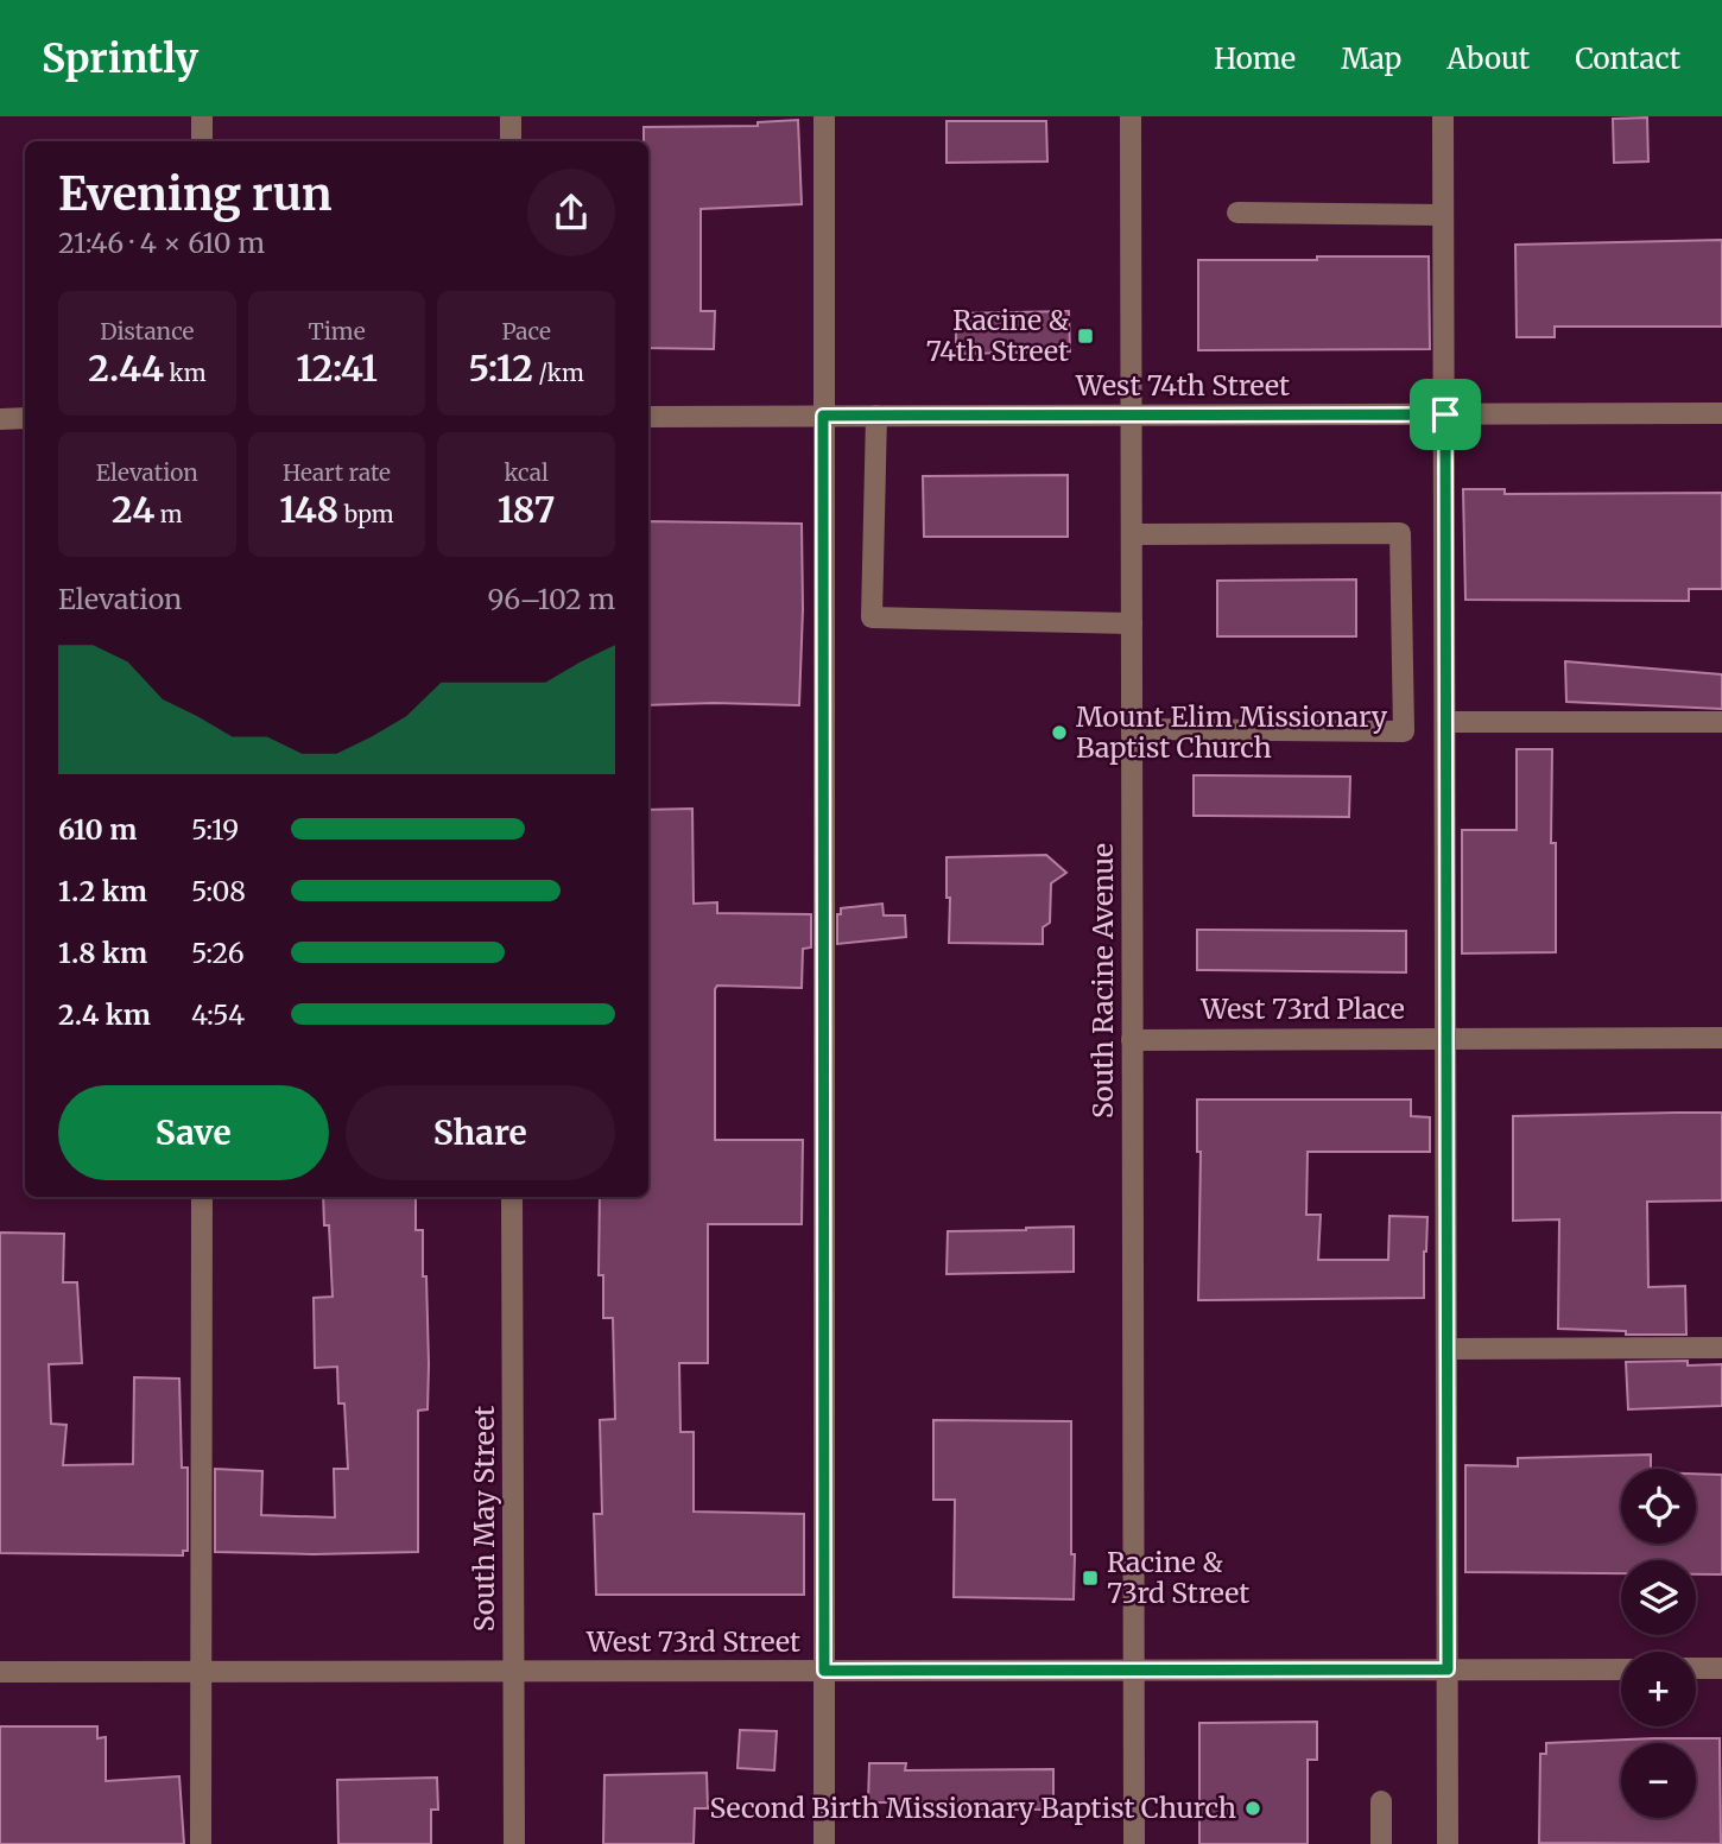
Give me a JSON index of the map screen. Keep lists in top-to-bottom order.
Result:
{
  "streets": {
    "street": [
      "West 74th Street",
      "South Racine Avenue",
      "West 73rd Place",
      "South May Street",
      "West 73rd Street"
    ]
  },
  "crossings": [
    ["West 74th Street", "South Racine Avenue"],
    ["South Racine Avenue", "West 73rd Place"],
    ["South Racine Avenue", "West 73rd Street"],
    ["South May Street", "West 73rd Street"]
  ],
  "places": {
    "transit": ["Racine & 74th Street", "Racine & 73rd Street"],
    "other": ["Mount Elim Missionary Baptist Church", "Second Birth Missionary Baptist Church"]
  },
  "page": {
    "header": "Sprintly",
    "nav": [
      "Home",
      "Map",
      "About",
      "Contact"
    ],
    "heading": ["Evening run", "21:46 · 4 × 610 m"],
    "stats": [
      ["Distance", "2.44 km"],
      ["Time", "12:41"],
      ["Pace", "5:12 /km"],
      ["Elevation", "24 m"],
      ["Heart rate", "148 bpm"],
      ["kcal", "187"]
    ],
    "chart": ["Elevation", "96–102 m"],
    "list": [
      {
        "name": "610 m",
        "note": "5:19"
      },
      {
        "name": "1.2 km",
        "note": "5:08"
      },
      {
        "name": "1.8 km",
        "note": "5:26"
      },
      {
        "name": "2.4 km",
        "note": "4:54"
      }
    ],
    "buttons": ["Save", "Share"],
    "map_buttons": ["+", "−"]
  }
}
